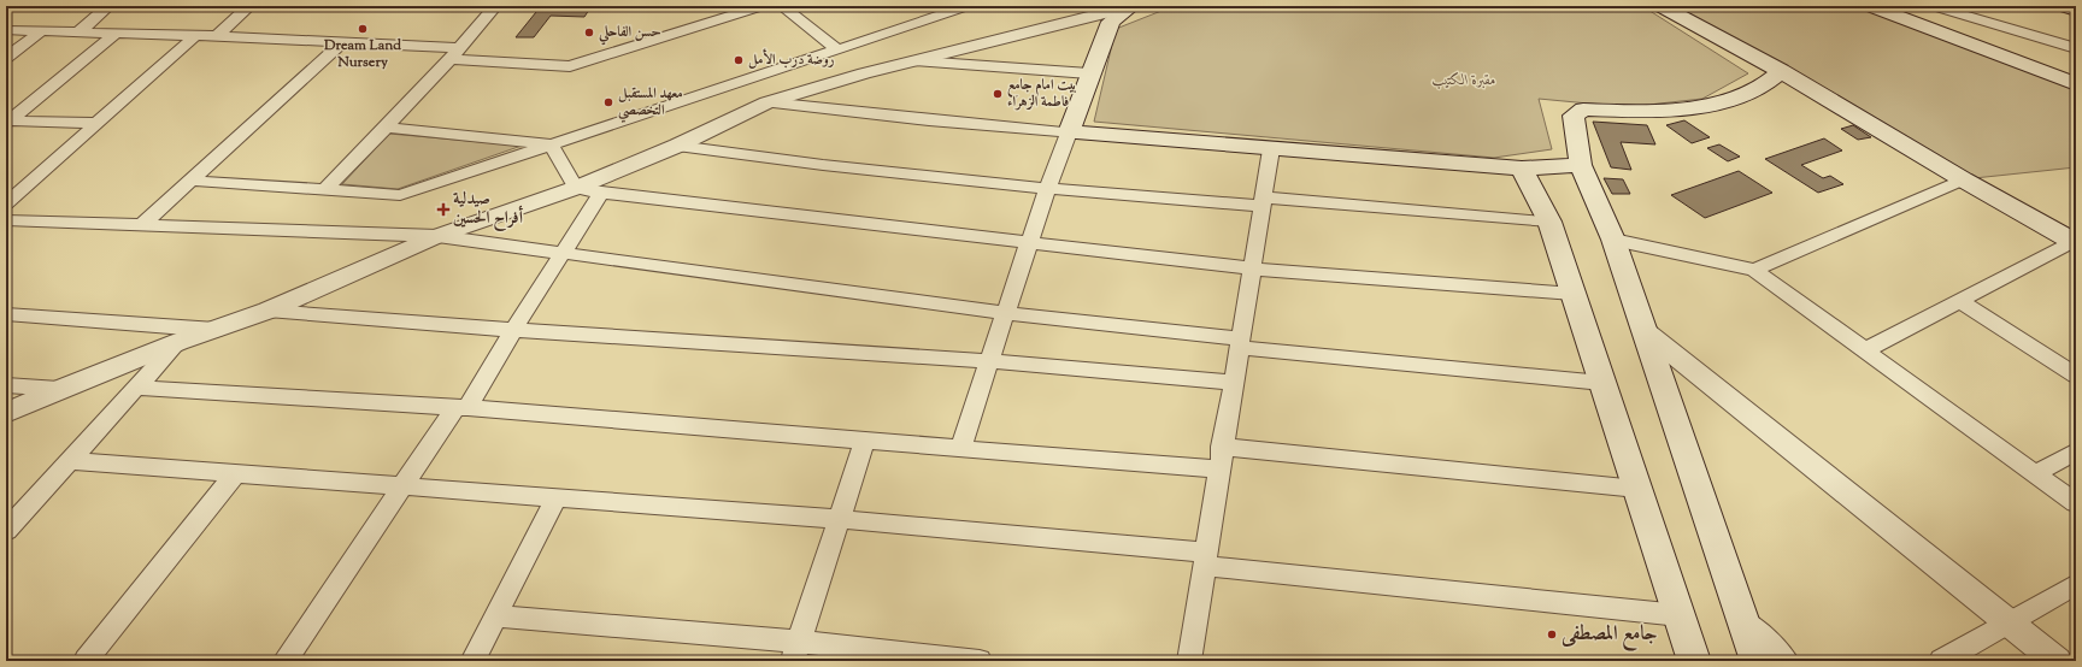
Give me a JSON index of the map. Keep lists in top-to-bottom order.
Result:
{
  "parks": ["مقبرة الكتيب"],
  "places": {
    "other": [
      "Dream Land Nursery",
      "حسن الفاحلي",
      "روضة درب الأمل",
      "بيت امام جامع فاطمة الزهراء",
      "معهد المستقبل التخصصي",
      "جامع المصطفى"
    ],
    "health": ["صيدلية أفراح الحسين"]
  }
}
